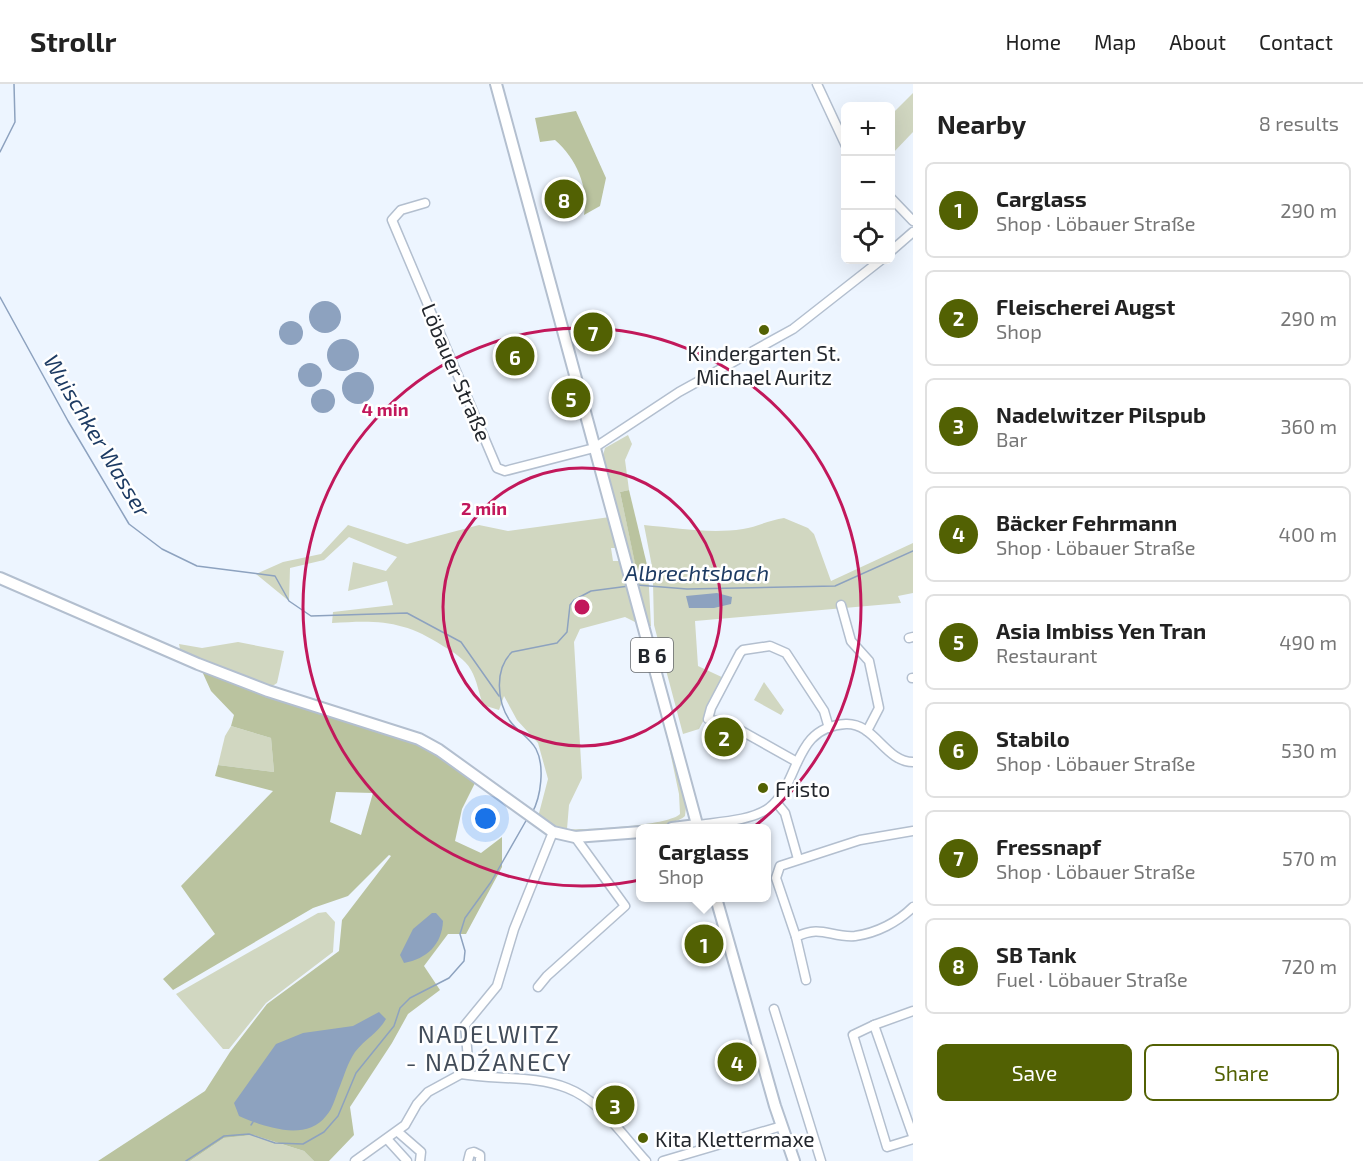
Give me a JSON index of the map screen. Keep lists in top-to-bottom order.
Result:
{
  "streets": {
    "main road": ["B 6"],
    "street": ["Löbauer Straße"]
  },
  "crossings": [
    ["Löbauer Straße", "B 6"]
  ],
  "districts": ["NADELWITZ - NADŹANECY"],
  "water": ["Wuischker Wasser", "Albrechtsbach"],
  "places": ["Kindergarten St. Michael Auritz", "Fristo", "Kita Klettermaxe"],
  "page": {
    "header": "Strollr",
    "nav": [
      "Home",
      "Map",
      "About",
      "Contact"
    ],
    "heading": ["Nearby", "8 results"],
    "map_buttons": ["+", "−"],
    "list": [
      {
        "mark": "1",
        "name": "Carglass",
        "note": "Shop · Löbauer Straße",
        "value": "290 m"
      },
      {
        "mark": "2",
        "name": "Fleischerei Augst",
        "note": "Shop",
        "value": "290 m"
      },
      {
        "mark": "3",
        "name": "Nadelwitzer Pilspub",
        "note": "Bar",
        "value": "360 m"
      },
      {
        "mark": "4",
        "name": "Bäcker Fehrmann",
        "note": "Shop · Löbauer Straße",
        "value": "400 m"
      },
      {
        "mark": "5",
        "name": "Asia Imbiss Yen Tran",
        "note": "Restaurant",
        "value": "490 m"
      },
      {
        "mark": "6",
        "name": "Stabilo",
        "note": "Shop · Löbauer Straße",
        "value": "530 m"
      },
      {
        "mark": "7",
        "name": "Fressnapf",
        "note": "Shop · Löbauer Straße",
        "value": "570 m"
      },
      {
        "mark": "8",
        "name": "SB Tank",
        "note": "Fuel · Löbauer Straße",
        "value": "720 m"
      }
    ],
    "pins": [
      "8",
      "7",
      "6",
      "5",
      "2",
      "1",
      "4",
      "3"
    ],
    "popup": ["Carglass", "Shop"],
    "buttons": ["Save", "Share"]
  },
  "rings": ["4 min", "2 min"]
}
